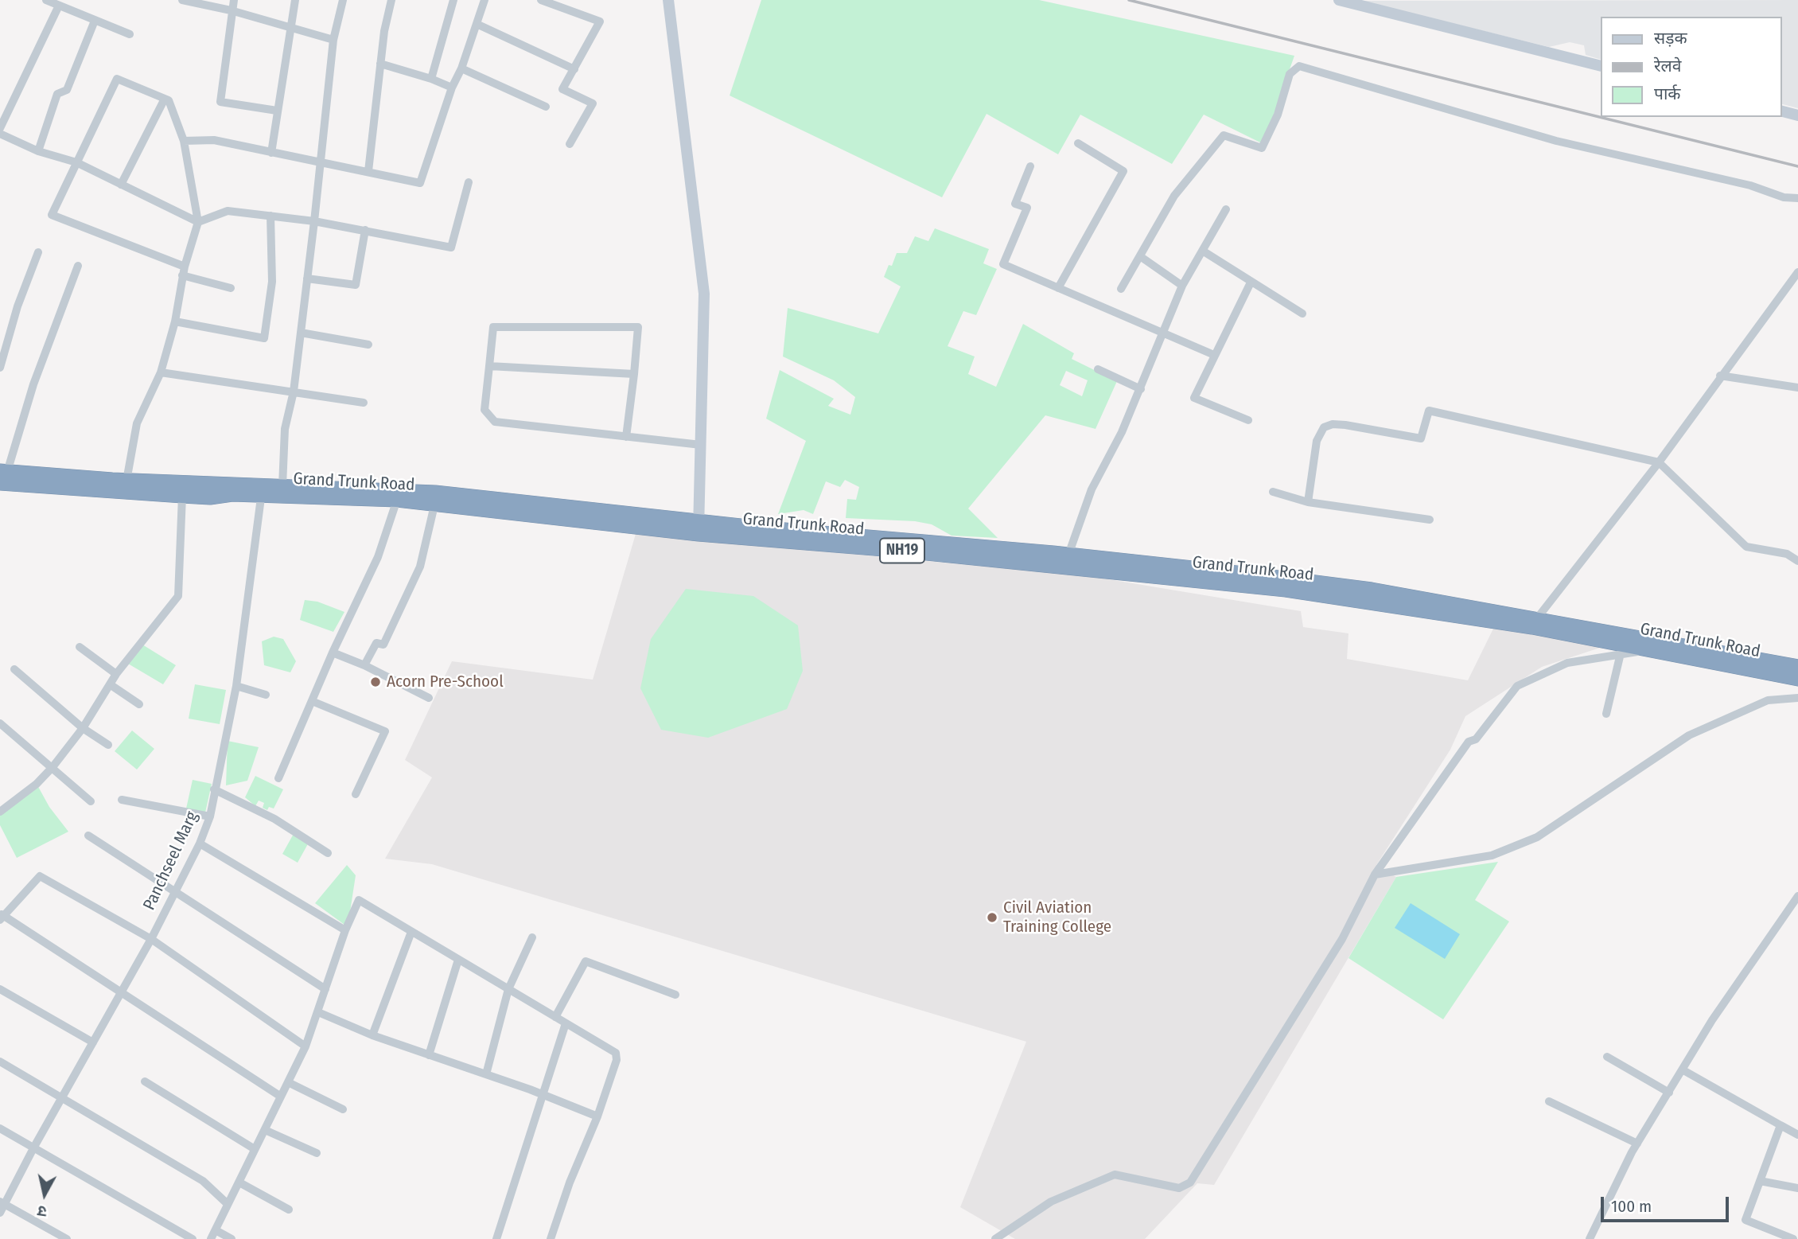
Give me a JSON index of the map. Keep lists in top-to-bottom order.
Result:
{
  "streets": {
    "highway": ["Grand Trunk Road", "NH19"],
    "street": ["Panchseel Marg"]
  },
  "crossings": [
    ["Grand Trunk Road", "Panchseel Marg"]
  ],
  "places": ["Acorn Pre-School", "Civil Aviation Training College"],
  "legend": ["सड़क", "रेलवे", "पार्क"],
  "scale_bar": "100 m",
  "north": "bottom"
}
